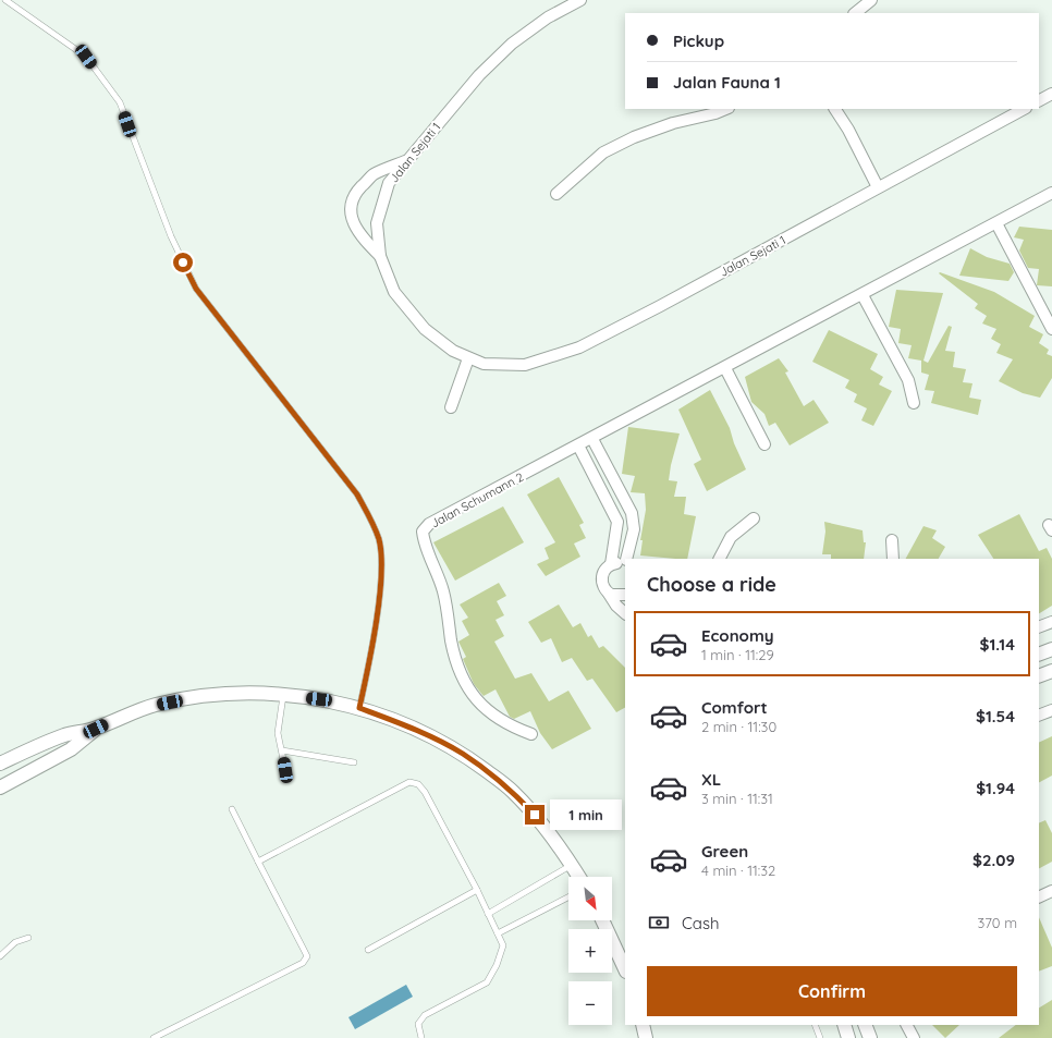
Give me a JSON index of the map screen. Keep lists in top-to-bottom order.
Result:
{
  "streets": {
    "street": ["Jalan Sejati 1", "Jalan Schumann 2"]
  },
  "north": "bottom right",
  "page": {
    "banner": ["Pickup", "Jalan Fauna 1"],
    "heading": "Choose a ride",
    "list": [
      {
        "name": "Economy",
        "note": "1 min · 11:29",
        "value": "$1.14"
      },
      {
        "name": "Comfort",
        "note": "2 min · 11:30",
        "value": "$1.54"
      },
      {
        "name": "XL",
        "note": "3 min · 11:31",
        "value": "$1.94"
      },
      {
        "name": "Green",
        "note": "4 min · 11:32",
        "value": "$2.09"
      }
    ],
    "bubble": "1 min",
    "map_buttons": ["+", "−"],
    "pay": ["Cash", "370 m"],
    "buttons": "Confirm"
  }
}
